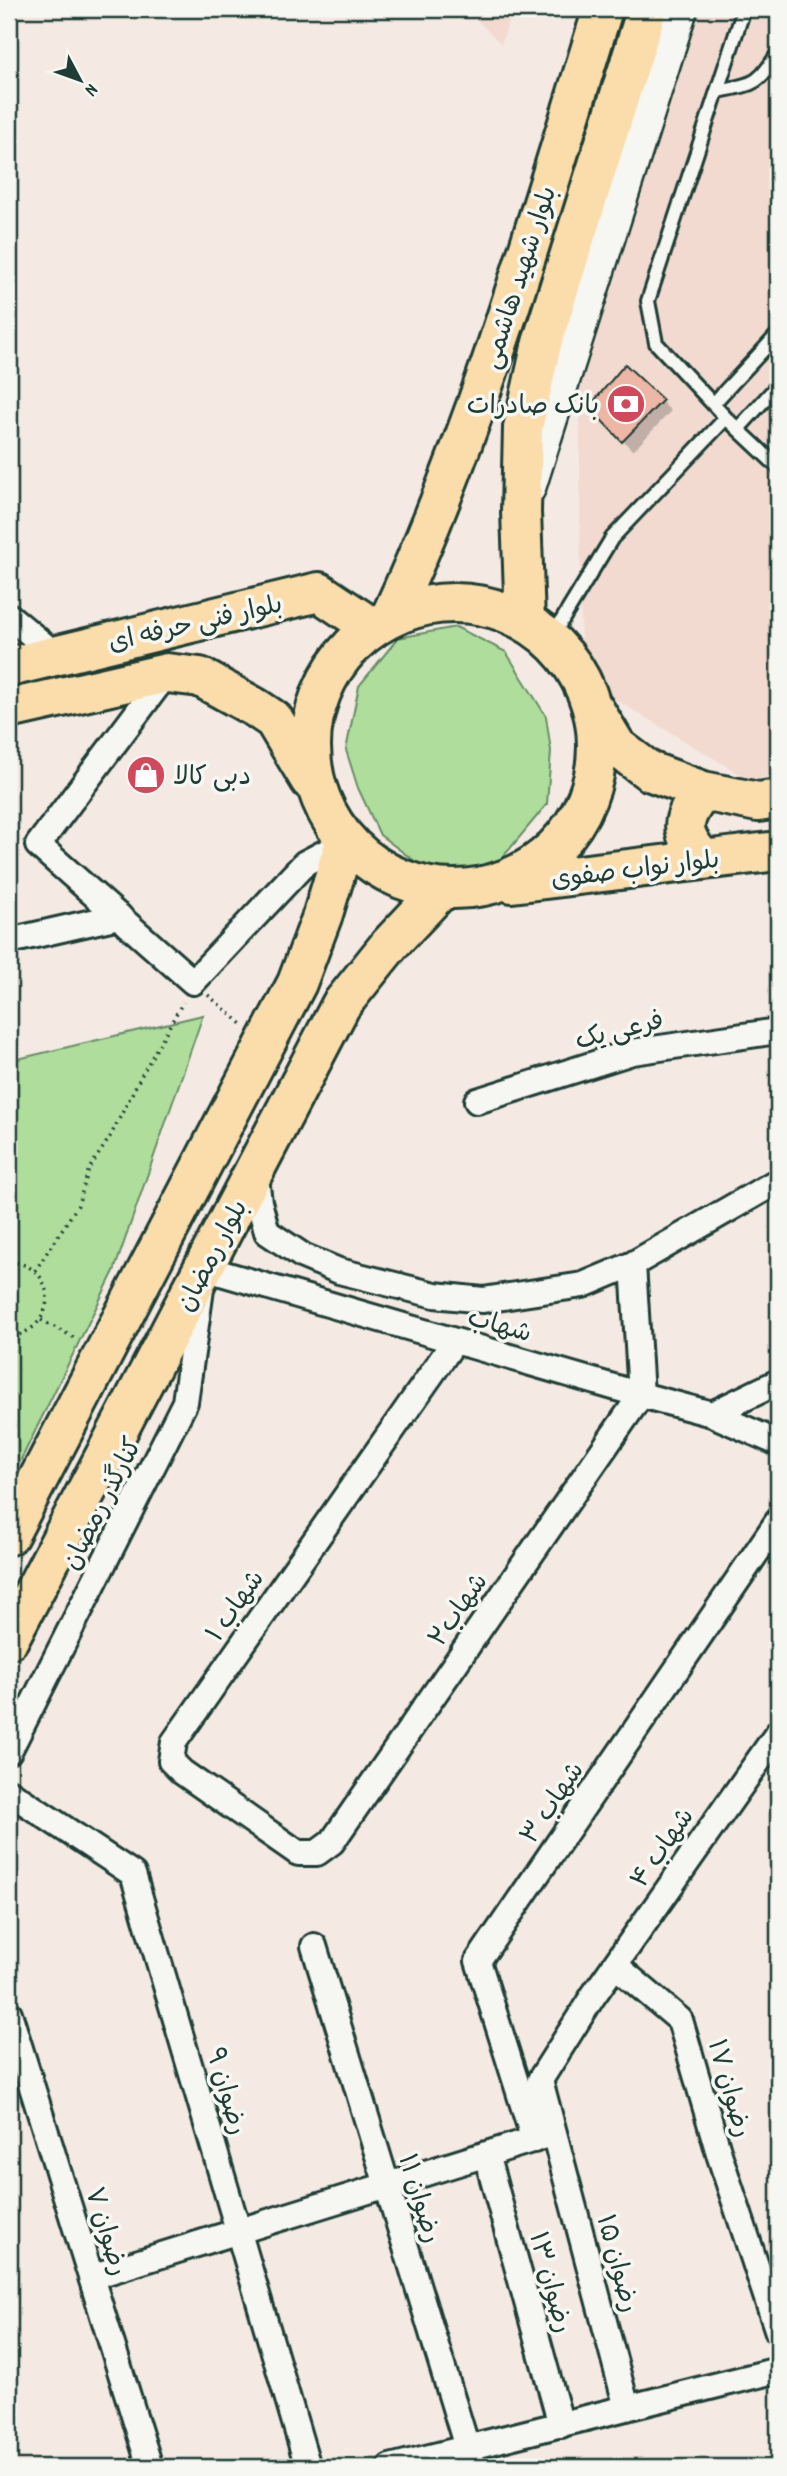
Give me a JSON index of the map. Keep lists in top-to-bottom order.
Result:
{
  "streets": {
    "main road": [
      "بلوار شهید هاشمی",
      "بلوار فنی حرفه ای",
      "بلوار نواب صفوی",
      "بلوار رمضان"
    ],
    "street": [
      "فرعی یک",
      "شهاب",
      "کنارگذر رمضان",
      "شهاب ۱",
      "شهاب۲",
      "شهاب ۳",
      "شهاب ۴",
      "رضوان ۱۷",
      "رضوان ۹",
      "رضوان ۱۱",
      "رضوان ۷",
      "رضوان ۱۵",
      "رضوان ۱۳"
    ]
  },
  "crossings": [
    ["بلوار شهید هاشمی", "بلوار فنی حرفه ای"],
    ["بلوار فنی حرفه ای", "بلوار رمضان"],
    ["بلوار نواب صفوی", "بلوار رمضان"],
    ["بلوار رمضان", "شهاب"],
    ["بلوار رمضان", "کنارگذر رمضان"],
    ["شهاب", "کنارگذر رمضان"],
    ["شهاب", "شهاب ۱"],
    ["شهاب", "شهاب۲"],
    ["شهاب ۱", "شهاب۲"],
    ["شهاب ۳", "شهاب ۴"],
    ["شهاب ۳", "رضوان ۱۵"],
    ["شهاب ۴", "رضوان ۱۷"],
    ["شهاب ۴", "رضوان ۱۵"]
  ],
  "places": {
    "bank": ["بانک صادرات"],
    "shop": ["دبی کالا"]
  },
  "north": "bottom right"
}
